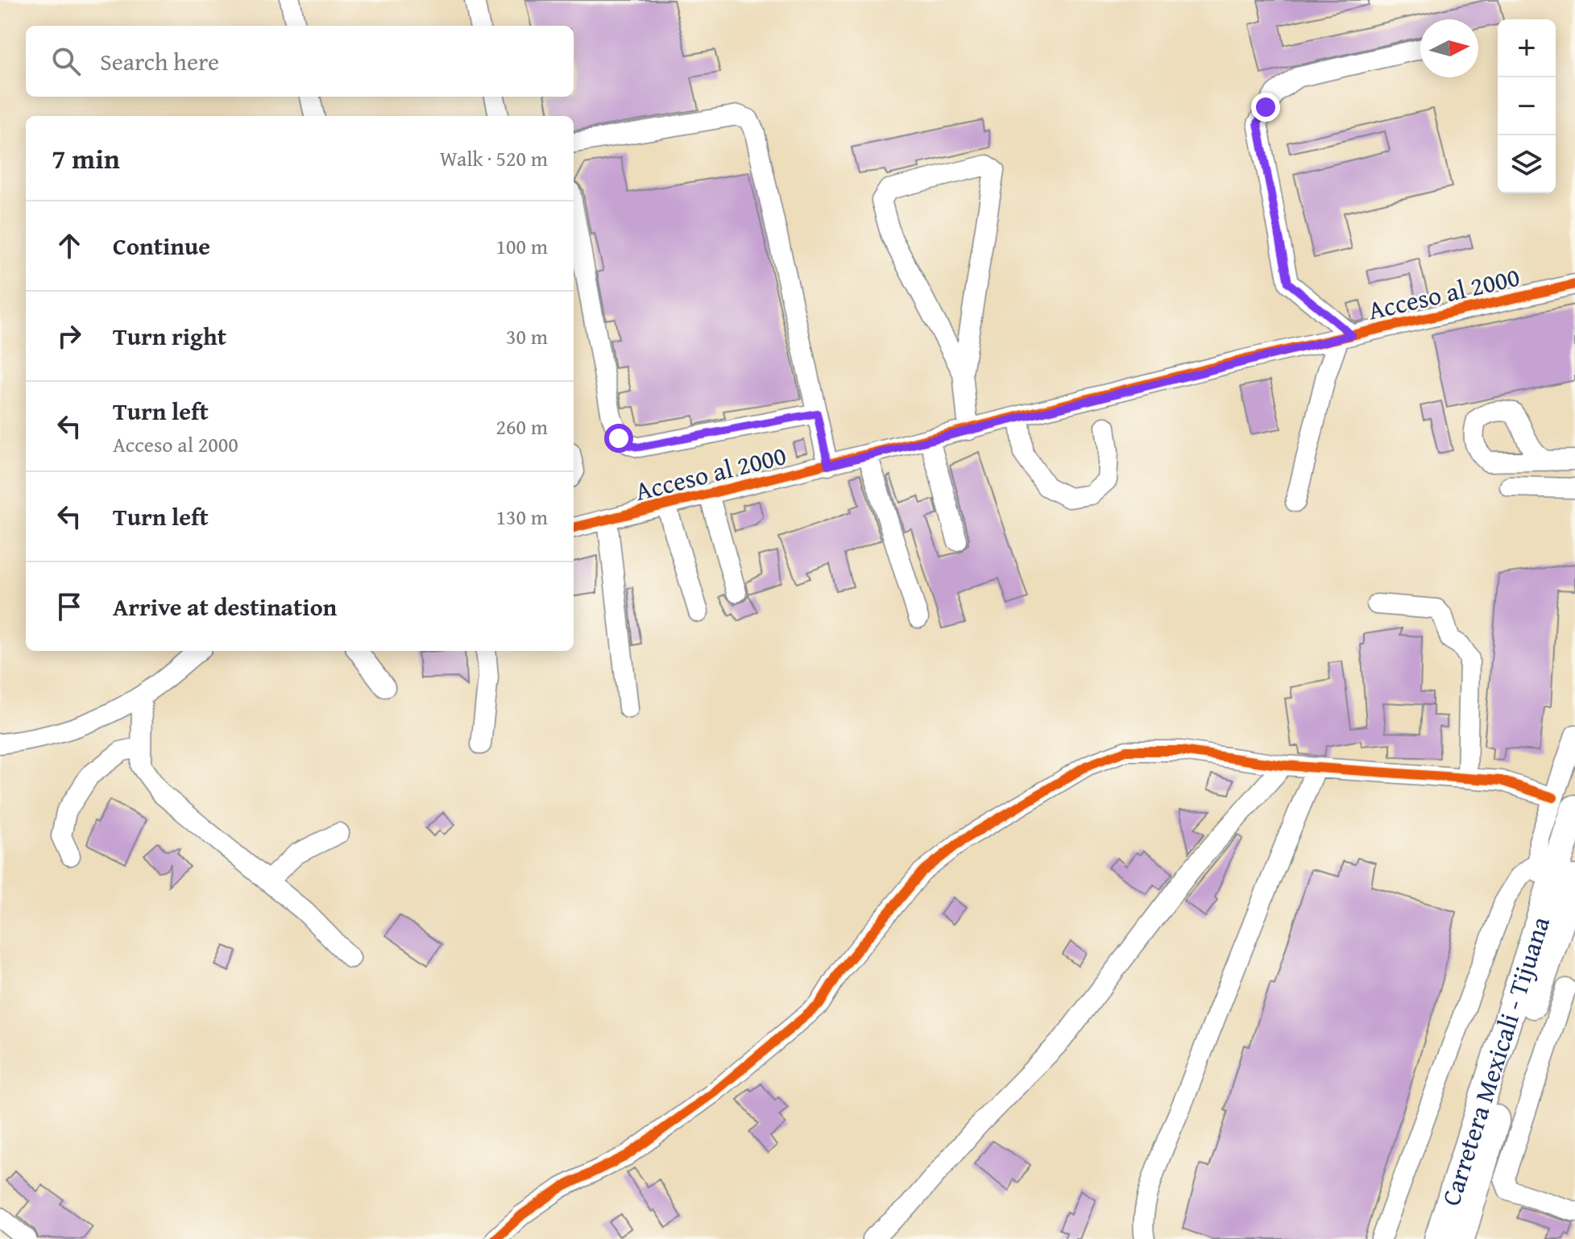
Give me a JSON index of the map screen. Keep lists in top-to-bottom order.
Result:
{
  "streets": {
    "highway": ["Carretera Mexicali - Tijuana"],
    "street": ["Acceso al 2000"]
  },
  "north": "right",
  "page": {
    "map_buttons": ["+", "−"],
    "search": "Search here",
    "heading": ["7 min", "Walk · 520 m"],
    "list": [
      ["Continue", "100 m"],
      ["Turn right", "30 m"],
      ["Turn left", "Acceso al 2000", "260 m"],
      ["Turn left", "130 m"],
      "Arrive at destination"
    ]
  }
}
